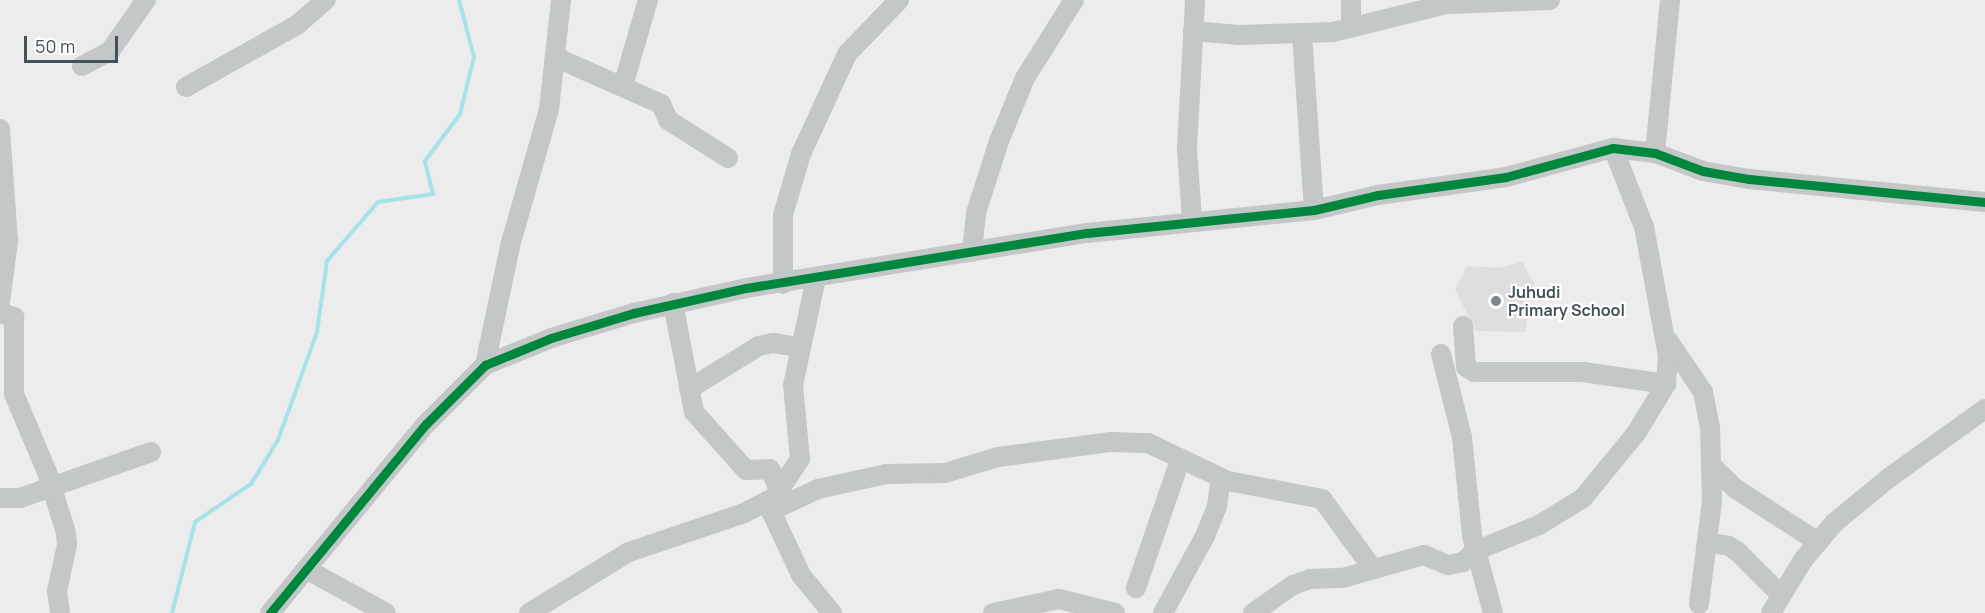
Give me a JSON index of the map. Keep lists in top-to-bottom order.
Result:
{
  "places": ["Juhudi Primary School"],
  "scale_bar": "50 m"
}
